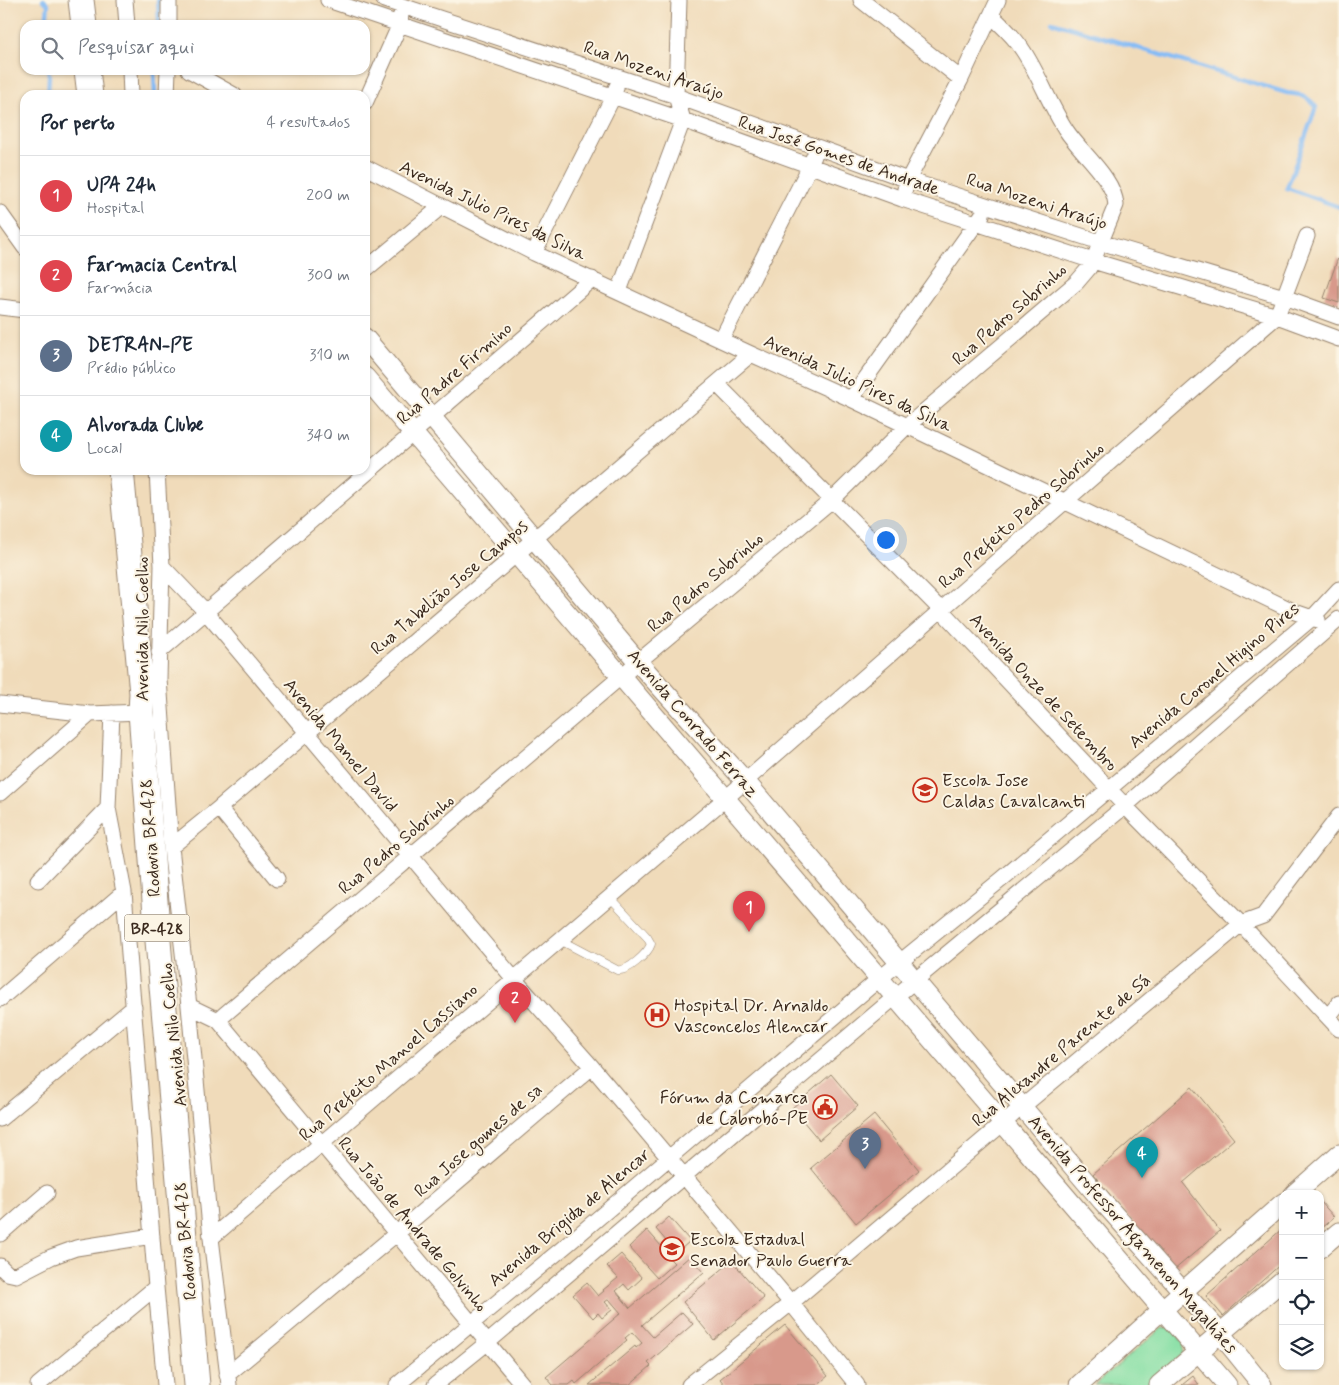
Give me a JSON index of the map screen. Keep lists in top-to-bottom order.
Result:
{
  "streets": {
    "highway": ["Rodovia BR-428", "BR-428"],
    "street": [
      "Rua Mozeni Araújo",
      "Rua José Gomes de Andrade",
      "Avenida Julio Pires da Silva",
      "Rua Pedro Sobrinho",
      "Rua Padre Firmino",
      "Rua Prefeito Pedro Sobrinho",
      "Rua Tabelião Jose Campos",
      "Avenida Nilo Coelho",
      "Avenida Coronel Higino Pires",
      "Avenida Onze de Setembro",
      "Avenida Conrado Ferraz",
      "Avenida Manoel David",
      "Rua Alexandre Parente de Sá",
      "Rua Prefeito Manoel Cassiano",
      "Rua Jose gomes de sa",
      "Avenida Brigida de Alencar",
      "Rua João de Andrade Golvinho",
      "Avenida Professor Agamenon Magalhães"
    ]
  },
  "crossings": [
    ["Rua Mozeni Araújo", "Rua Pedro Sobrinho"],
    ["Rua Mozeni Araújo", "Rua Prefeito Pedro Sobrinho"],
    ["Rua José Gomes de Andrade", "Rua Pedro Sobrinho"],
    ["Rua José Gomes de Andrade", "Rua Prefeito Pedro Sobrinho"],
    ["Avenida Julio Pires da Silva", "Rua Pedro Sobrinho"],
    ["Avenida Julio Pires da Silva", "Rua Padre Firmino"],
    ["Avenida Julio Pires da Silva", "Rua Prefeito Pedro Sobrinho"],
    ["Avenida Julio Pires da Silva", "Rua Tabelião Jose Campos"],
    ["Avenida Julio Pires da Silva", "Avenida Coronel Higino Pires"],
    ["Rua Pedro Sobrinho", "Avenida Onze de Setembro"],
    ["Rua Pedro Sobrinho", "Avenida Conrado Ferraz"],
    ["Rua Pedro Sobrinho", "Avenida Manoel David"],
    ["Rua Pedro Sobrinho", "Rua João de Andrade Golvinho"],
    ["Rua Padre Firmino", "Avenida Nilo Coelho"],
    ["Rua Padre Firmino", "Avenida Conrado Ferraz"],
    ["Rua Padre Firmino", "Avenida Manoel David"],
    ["Rua Prefeito Pedro Sobrinho", "Avenida Onze de Setembro"],
    ["Rua Prefeito Pedro Sobrinho", "Avenida Conrado Ferraz"],
    ["Rua Prefeito Pedro Sobrinho", "Rua Prefeito Manoel Cassiano"],
    ["Rua Tabelião Jose Campos", "Avenida Nilo Coelho"],
    ["Rua Tabelião Jose Campos", "Avenida Onze de Setembro"],
    ["Rua Tabelião Jose Campos", "Avenida Conrado Ferraz"],
    ["Rua Tabelião Jose Campos", "Avenida Manoel David"],
    ["Avenida Nilo Coelho", "Avenida Manoel David"],
    ["Avenida Nilo Coelho", "Rua Prefeito Manoel Cassiano"],
    ["Avenida Nilo Coelho", "Rua Jose gomes de sa"],
    ["Avenida Nilo Coelho", "Rua João de Andrade Golvinho"],
    ["Avenida Coronel Higino Pires", "Avenida Onze de Setembro"],
    ["Avenida Coronel Higino Pires", "Avenida Conrado Ferraz"],
    ["Avenida Coronel Higino Pires", "Avenida Brigida de Alencar"],
    ["Avenida Onze de Setembro", "Rua Alexandre Parente de Sá"],
    ["Avenida Conrado Ferraz", "Rua Alexandre Parente de Sá"],
    ["Avenida Conrado Ferraz", "Rua Prefeito Manoel Cassiano"],
    ["Avenida Conrado Ferraz", "Avenida Brigida de Alencar"],
    ["Avenida Conrado Ferraz", "Avenida Professor Agamenon Magalhães"],
    ["Avenida Manoel David", "Rua Alexandre Parente de Sá"],
    ["Avenida Manoel David", "Rua Prefeito Manoel Cassiano"],
    ["Avenida Manoel David", "Rua Jose gomes de sa"],
    ["Avenida Manoel David", "Avenida Brigida de Alencar"],
    ["Rua Alexandre Parente de Sá", "Avenida Professor Agamenon Magalhães"],
    ["Rua Prefeito Manoel Cassiano", "Rua João de Andrade Golvinho"],
    ["Rua Jose gomes de sa", "Rua João de Andrade Golvinho"],
    ["Avenida Brigida de Alencar", "Rua João de Andrade Golvinho"]
  ],
  "places": {
    "school or university": ["Escola Jose Caldas Cavalcanti", "Escola Estadual Senador Paulo Guerra"],
    "hospital": ["Hospital Dr. Arnaldo Vasconcelos Alencar"],
    "public building": ["Fórum da Comarca de Cabrobó-PE"]
  },
  "page": {
    "search": "Pesquisar aqui",
    "heading": ["Por perto", "4 resultados"],
    "list": [
      {
        "mark": "1",
        "name": "UPA 24h",
        "note": "Hospital",
        "value": "200 m"
      },
      {
        "mark": "2",
        "name": "Farmacia Central",
        "note": "Farmácia",
        "value": "300 m"
      },
      {
        "mark": "3",
        "name": "DETRAN-PE",
        "note": "Prédio público",
        "value": "310 m"
      },
      {
        "mark": "4",
        "name": "Alvorada Clube",
        "note": "Local",
        "value": "340 m"
      }
    ],
    "pins": [
      "1",
      "2",
      "3",
      "4"
    ],
    "map_buttons": ["+", "−"]
  }
}
